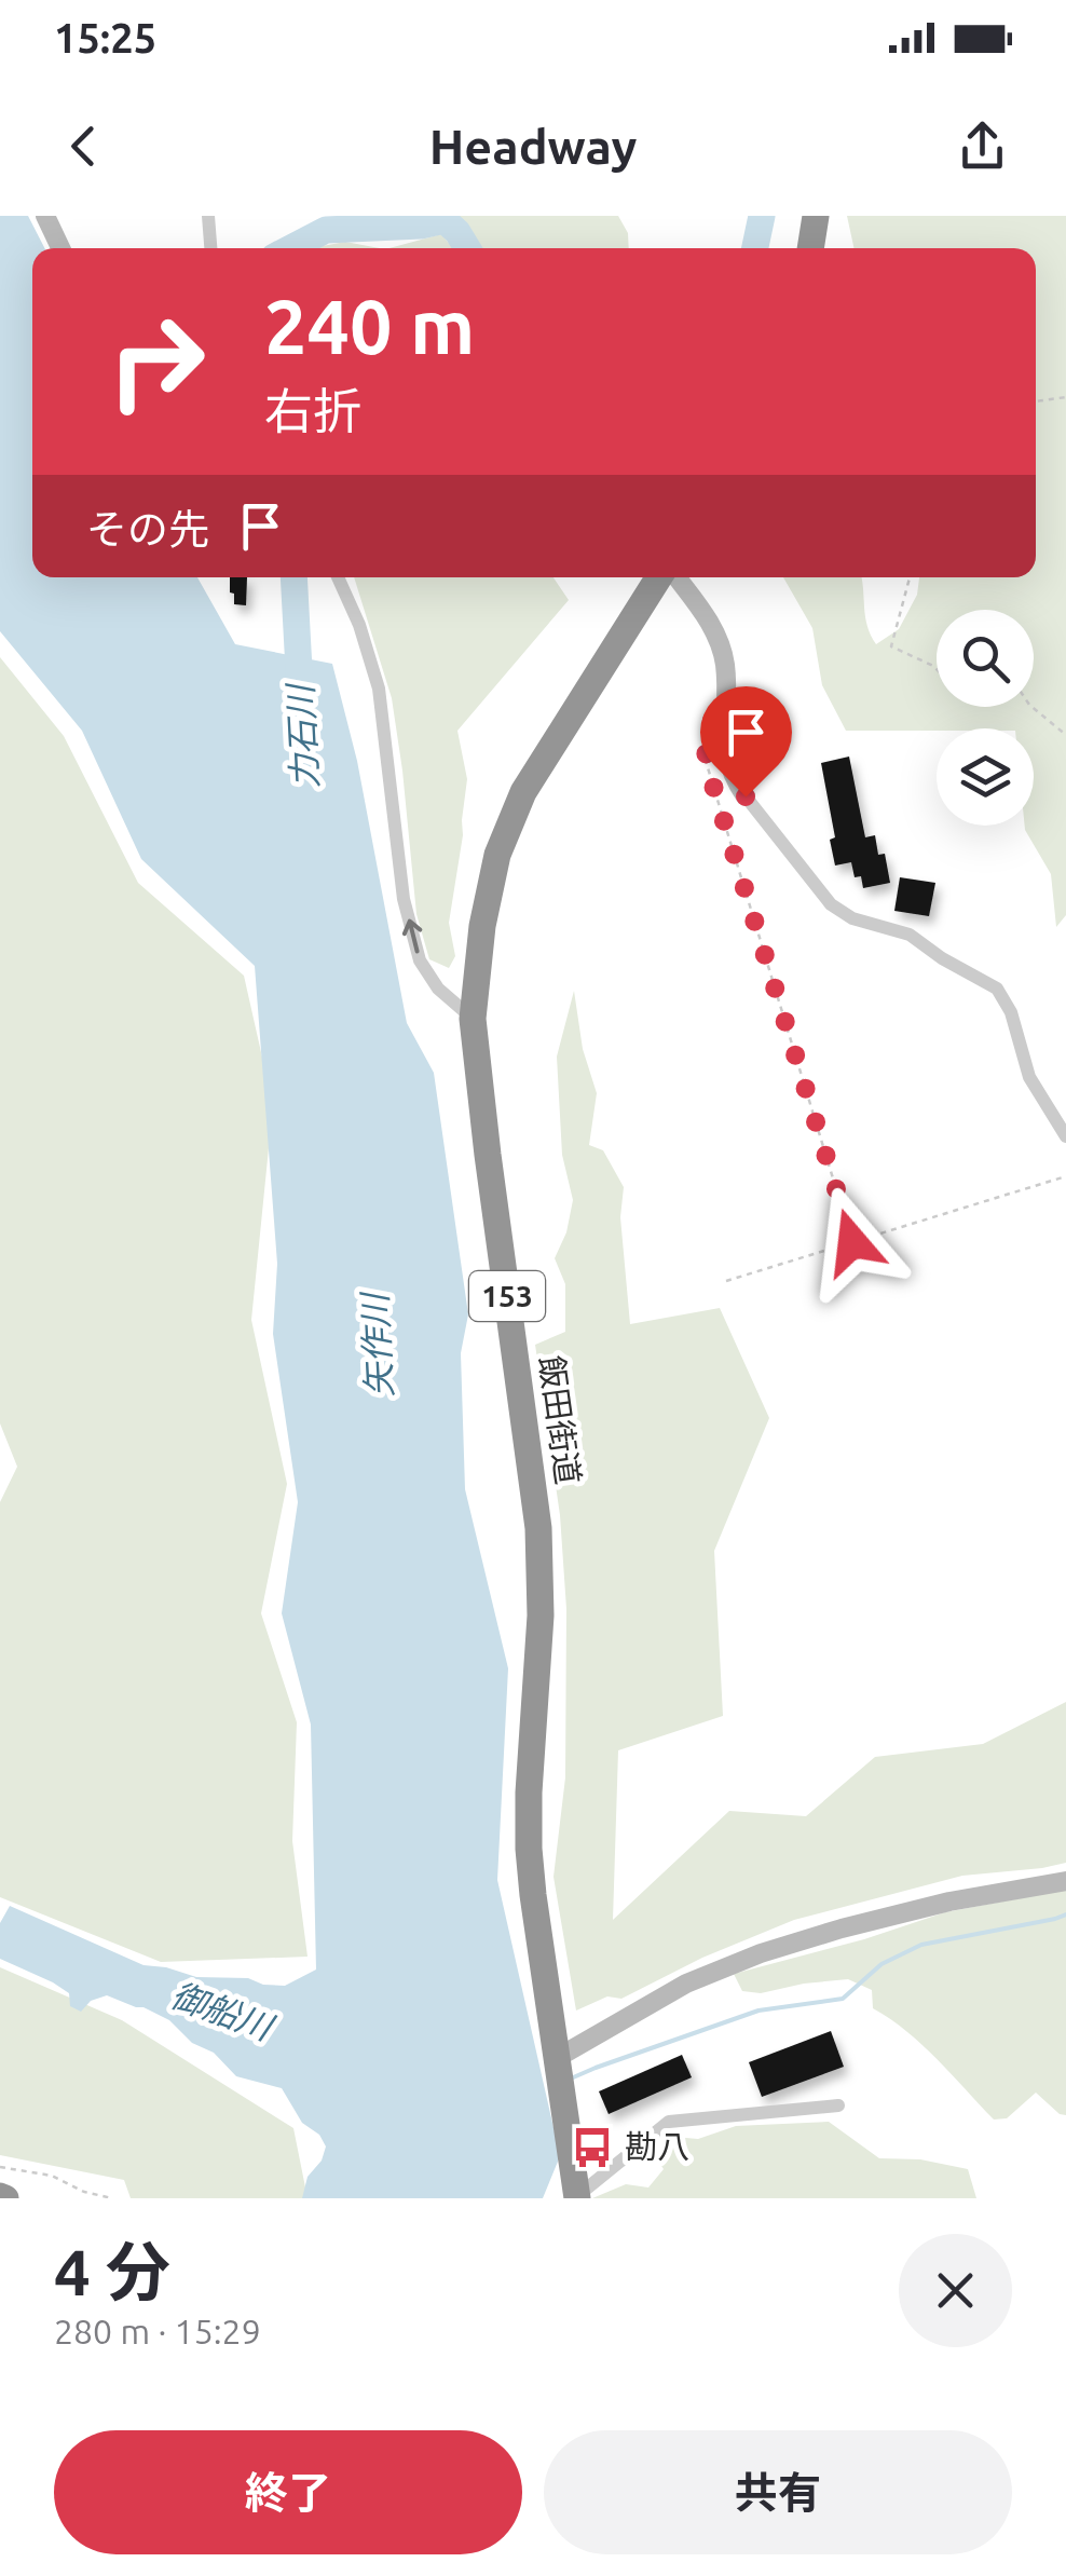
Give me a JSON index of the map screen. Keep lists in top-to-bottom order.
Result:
{
  "streets": {
    "highway": ["153", "飯田街道"]
  },
  "water": ["力石川", "矢作川", "御船川"],
  "places": {
    "bus stop": ["勘八"]
  },
  "page": {
    "status": "15:25",
    "header": "Headway",
    "turn": ["240 m", "右折"],
    "then": "その先",
    "heading": ["4 分", "280 m · 15:29"],
    "buttons": ["終了", "共有"]
  }
}
